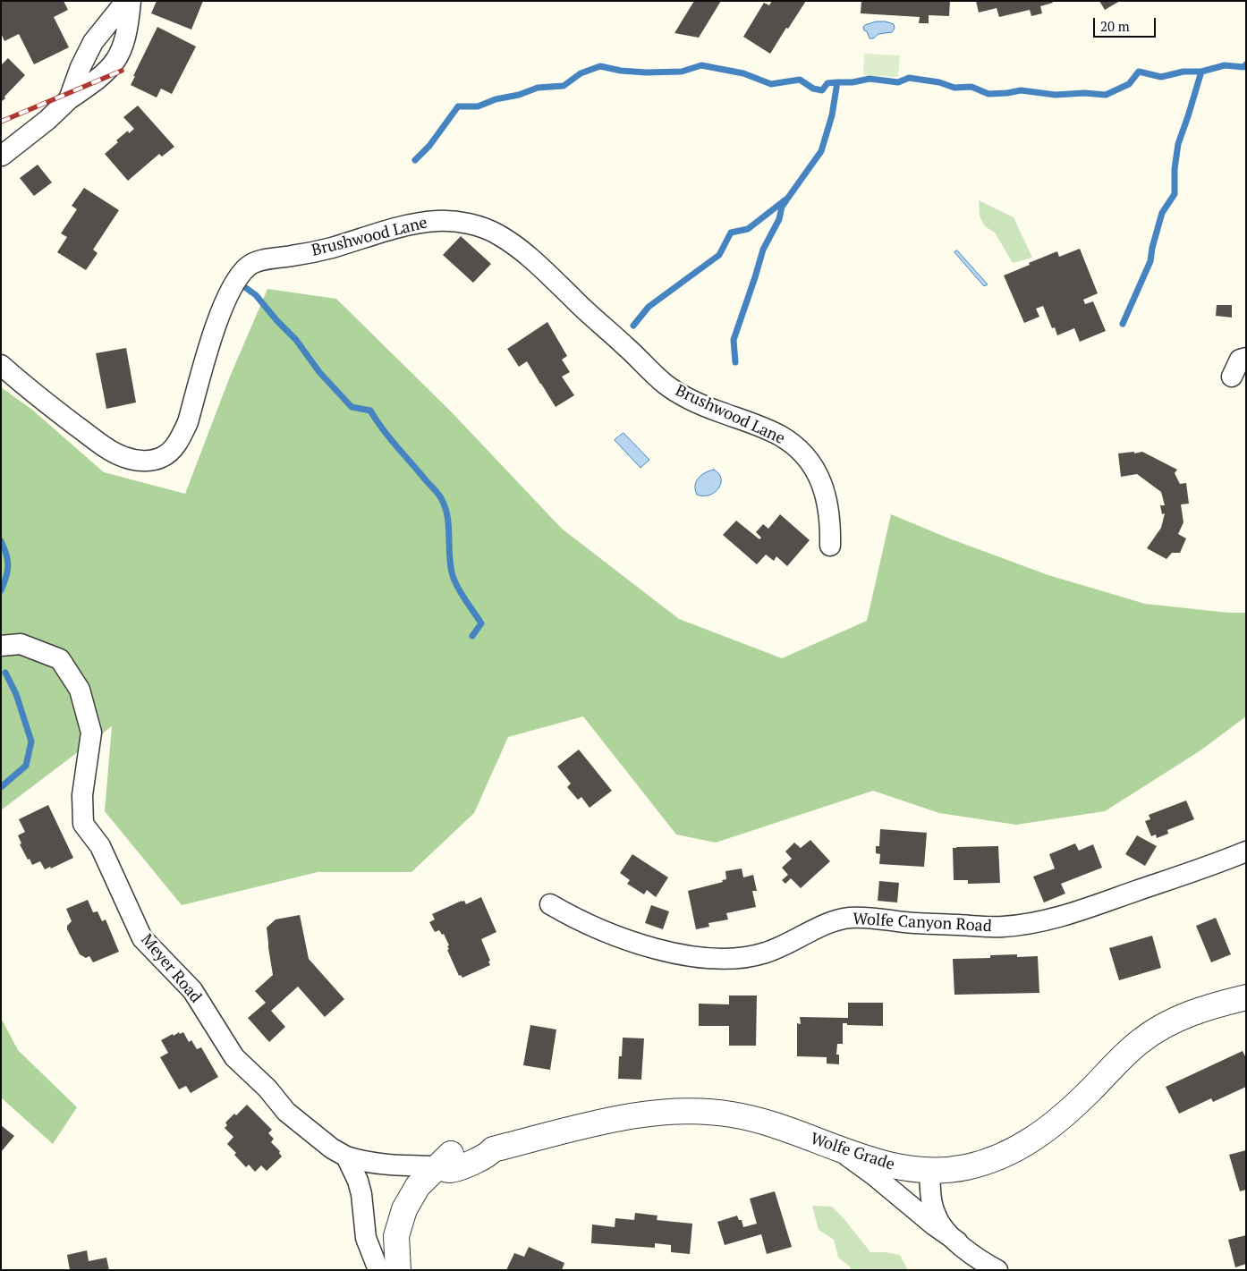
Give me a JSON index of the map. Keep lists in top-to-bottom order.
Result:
{
  "streets": {
    "street": [
      "Brushwood Lane",
      "Wolfe Canyon Road",
      "Meyer Road",
      "Wolfe Grade"
    ]
  },
  "crossings": [
    ["Meyer Road", "Wolfe Grade"]
  ],
  "scale_bar": "20 m"
}
